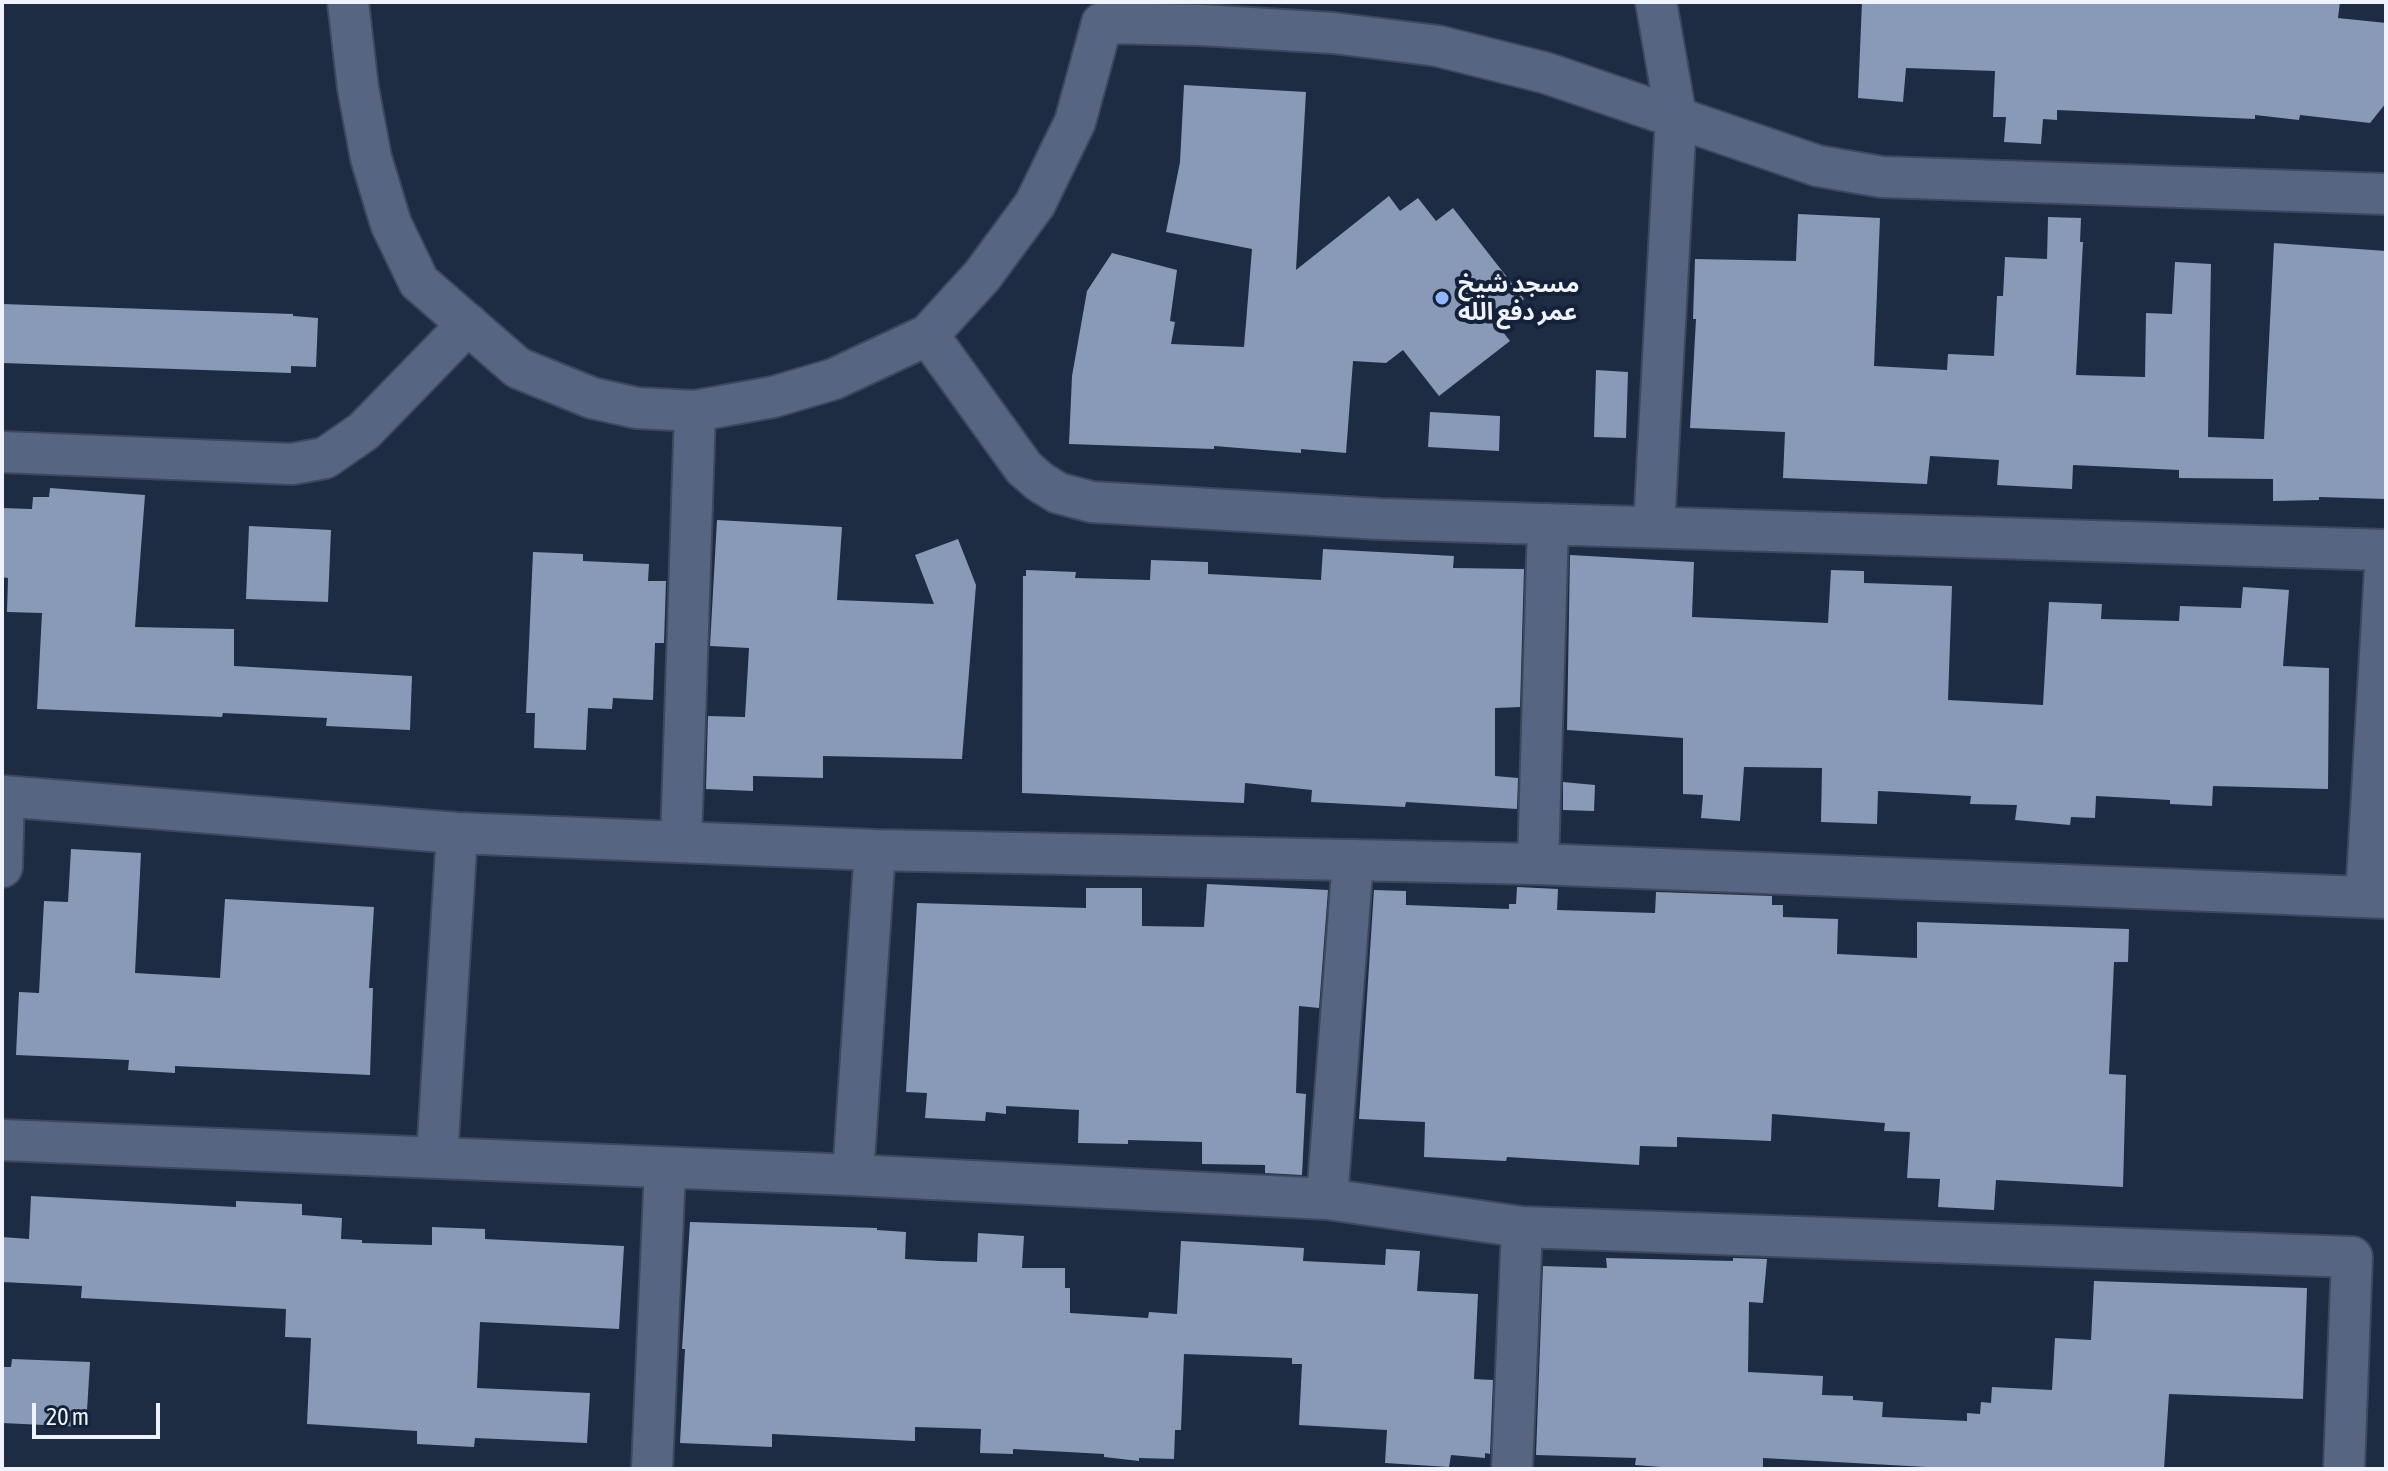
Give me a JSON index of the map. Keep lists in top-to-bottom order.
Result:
{
  "places": ["مسجد شيخ عمر دفع الله"],
  "scale_bar": "20 m"
}
